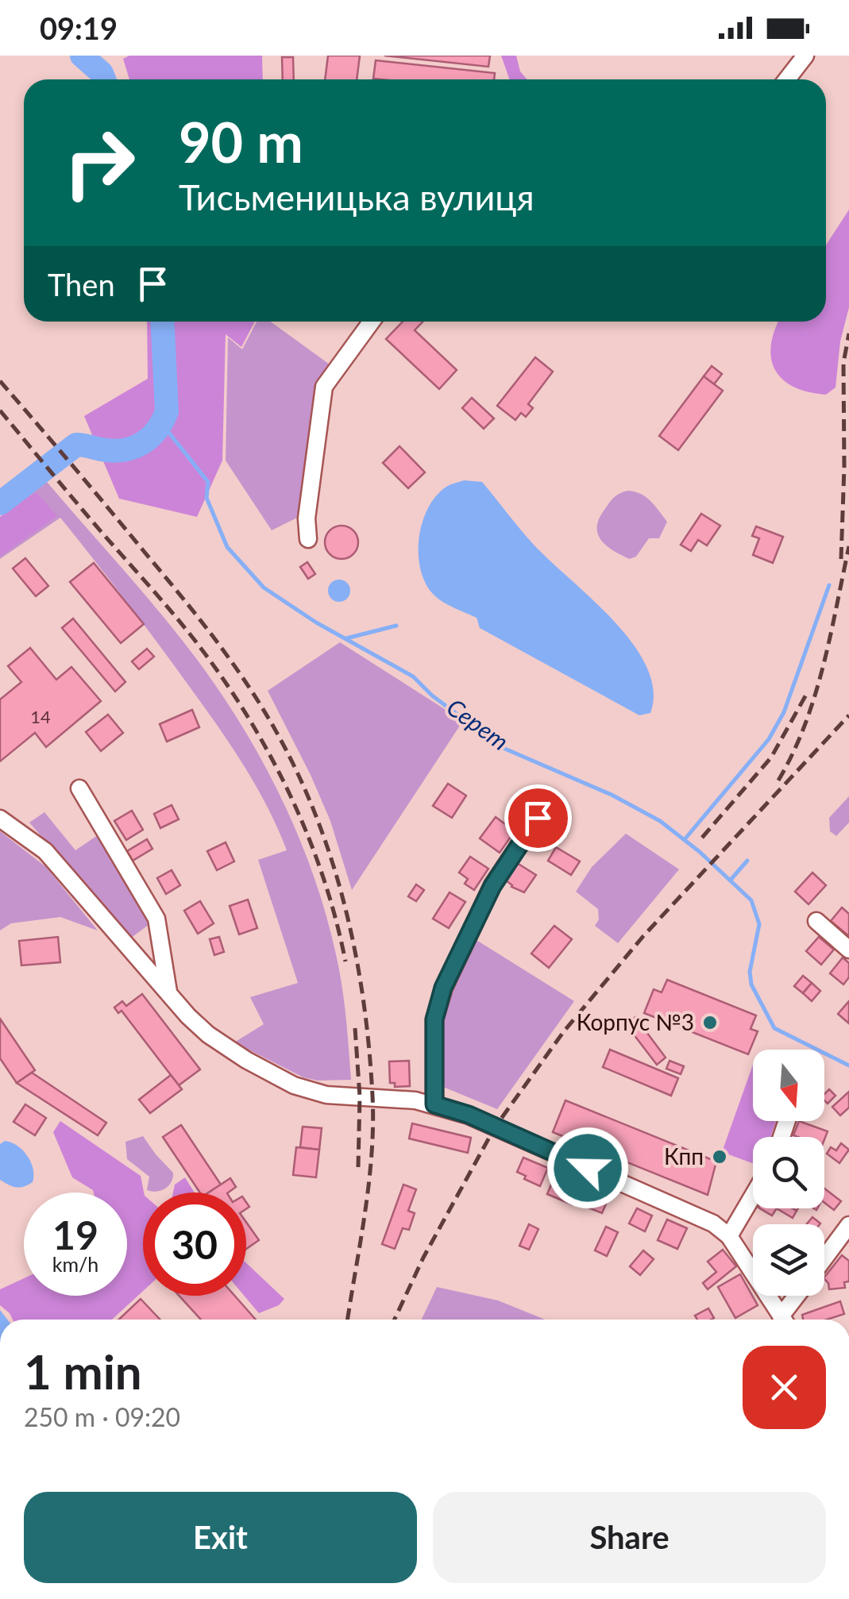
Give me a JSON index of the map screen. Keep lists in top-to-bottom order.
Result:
{
  "water": ["Серет"],
  "places": ["Корпус №3", "Кпп"],
  "house_numbers": ["14"],
  "north": "bottom",
  "page": {
    "status": "09:19",
    "turn": ["90 m", "Тисьменицька вулиця"],
    "then": "Then",
    "speed": "19 km/h",
    "limit": "30",
    "heading": ["1 min", "250 m · 09:20"],
    "buttons": ["Exit", "Share"]
  }
}
